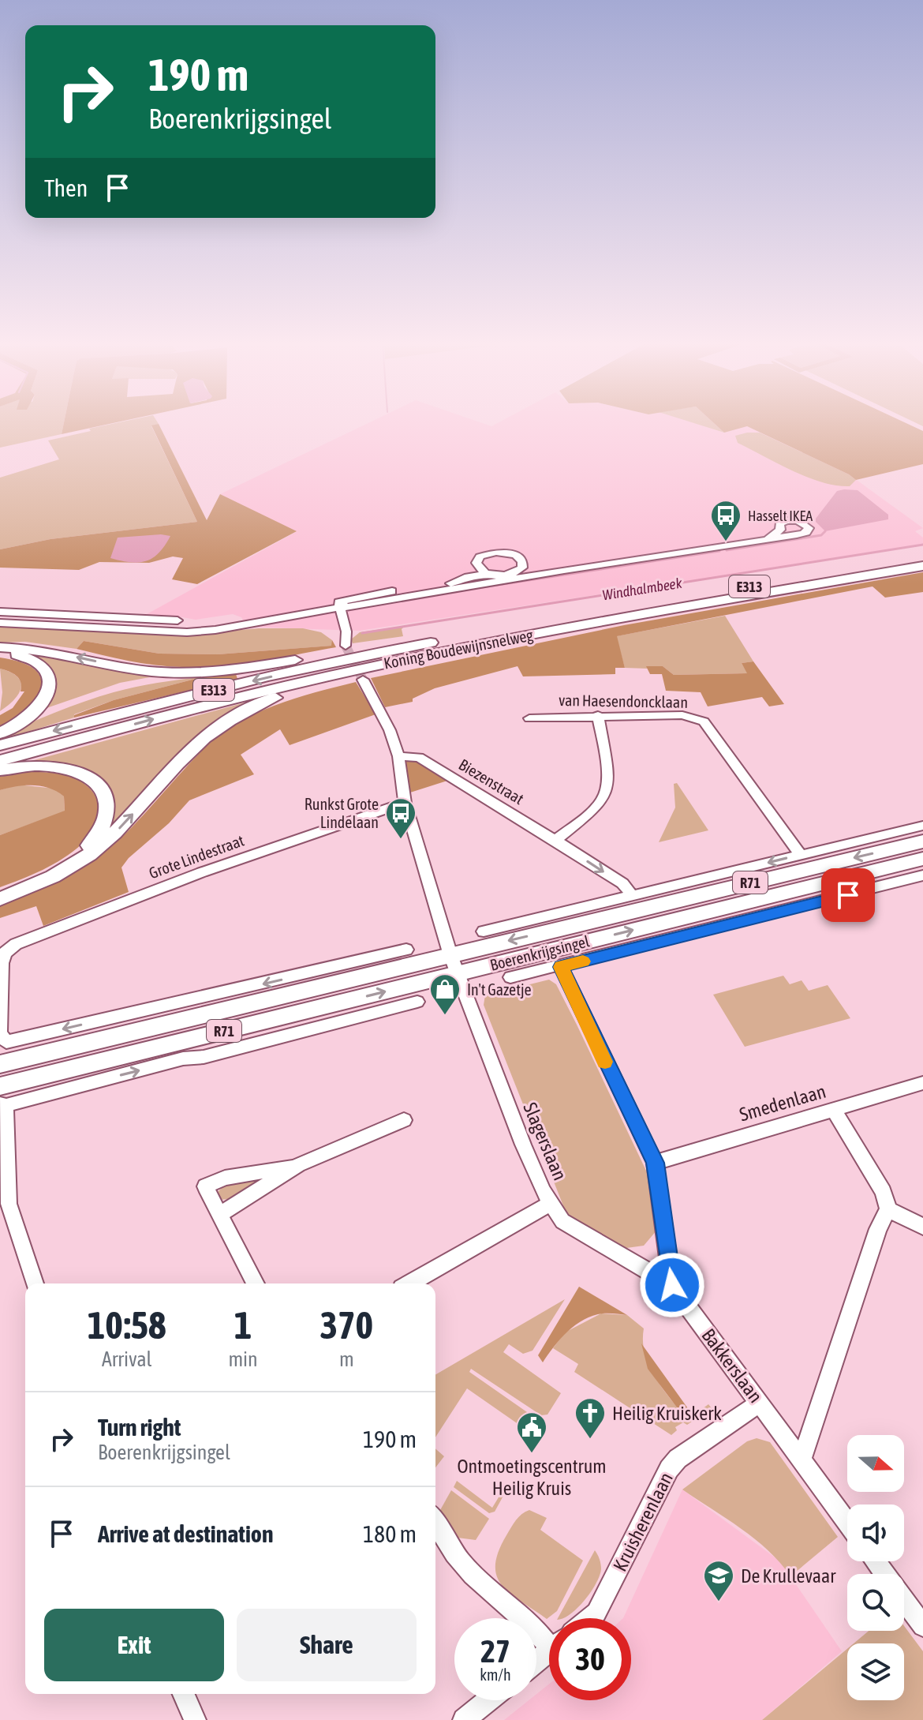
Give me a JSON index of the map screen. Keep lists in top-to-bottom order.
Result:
{
  "streets": {
    "highway": [
      "E313",
      "Koning Boudewijnsnelweg",
      "R71",
      "Boerenkrijgsingel"
    ],
    "street": [
      "van Haesendoncklaan",
      "Biezenstraat",
      "Grote Lindestraat",
      "Smedenlaan",
      "Slagerslaan",
      "Bakkerslaan",
      "Kruisherenlaan"
    ]
  },
  "crossings": [
    ["Boerenkrijgsingel", "Slagerslaan"],
    ["Boerenkrijgsingel", "Bakkerslaan"],
    ["Smedenlaan", "Bakkerslaan"],
    ["Slagerslaan", "Bakkerslaan"],
    ["Bakkerslaan", "Kruisherenlaan"]
  ],
  "water": ["Windhalmbeek"],
  "places": {
    "bus stop": ["Hasselt IKEA", "Runkst Grote Lindelaan"],
    "shop": ["In't Gazetje"],
    "church": ["Heilig Kruiskerk"],
    "public building": ["Ontmoetingscentrum Heilig Kruis"],
    "school or university": ["De Krullevaar"]
  },
  "north": "right",
  "page": {
    "turn": ["190 m", "Boerenkrijgsingel"],
    "then": "Then",
    "eta": [
      "10:58",
      "Arrival",
      "1",
      "min",
      "370",
      "m"
    ],
    "list": [
      {
        "name": "Turn right",
        "note": "Boerenkrijgsingel",
        "value": "190 m"
      },
      {
        "name": "Arrive at destination",
        "value": "180 m"
      }
    ],
    "buttons": ["Exit", "Share"],
    "speed": "27 km/h",
    "limit": "30"
  }
}
